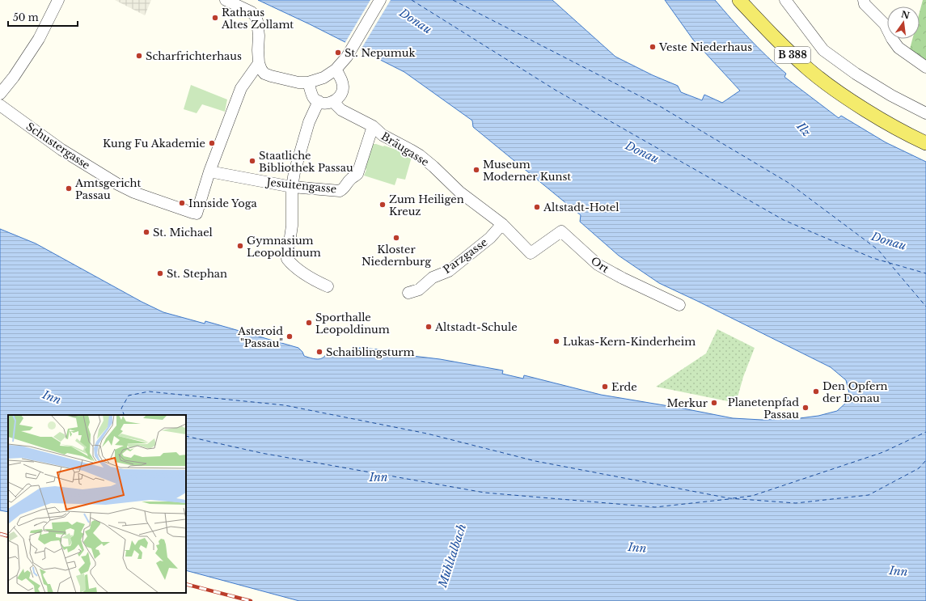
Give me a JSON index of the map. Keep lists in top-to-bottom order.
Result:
{
  "streets": {
    "main road": ["B 388"],
    "street": [
      "Schustergasse",
      "Bräugasse",
      "Jesuitengasse",
      "Parzgasse",
      "Ort"
    ]
  },
  "crossings": [
    ["Schustergasse", "Jesuitengasse"],
    ["Bräugasse", "Jesuitengasse"],
    ["Bräugasse", "Parzgasse"],
    ["Bräugasse", "Ort"]
  ],
  "water": [
    "Donau",
    "Ilz",
    "Inn",
    "Mühltalbach"
  ],
  "places": [
    "Rathaus Altes Zollamt",
    "Veste Niederhaus",
    "St. Nepumuk",
    "Scharfrichterhaus",
    "Kung Fu Akademie",
    "Staatliche Bibliothek Passau",
    "Museum Moderner Kunst",
    "Amtsgericht Passau",
    "Innside Yoga",
    "Zum Heiligen Kreuz",
    "Altstadt-Hotel",
    "St. Michael",
    "Kloster Niedernburg",
    "Gymnasium Leopoldinum",
    "St. Stephan",
    "Sporthalle Leopoldinum",
    "Altstadt-Schule",
    "Asteroid \"Passau\"",
    "Lukas-Kern-Kinderheim",
    "Schaiblingsturm",
    "Erde",
    "Den Opfern der Donau",
    "Merkur",
    "Planetenpfad Passau"
  ],
  "scale_bar": "50 m",
  "north": "top"
}
